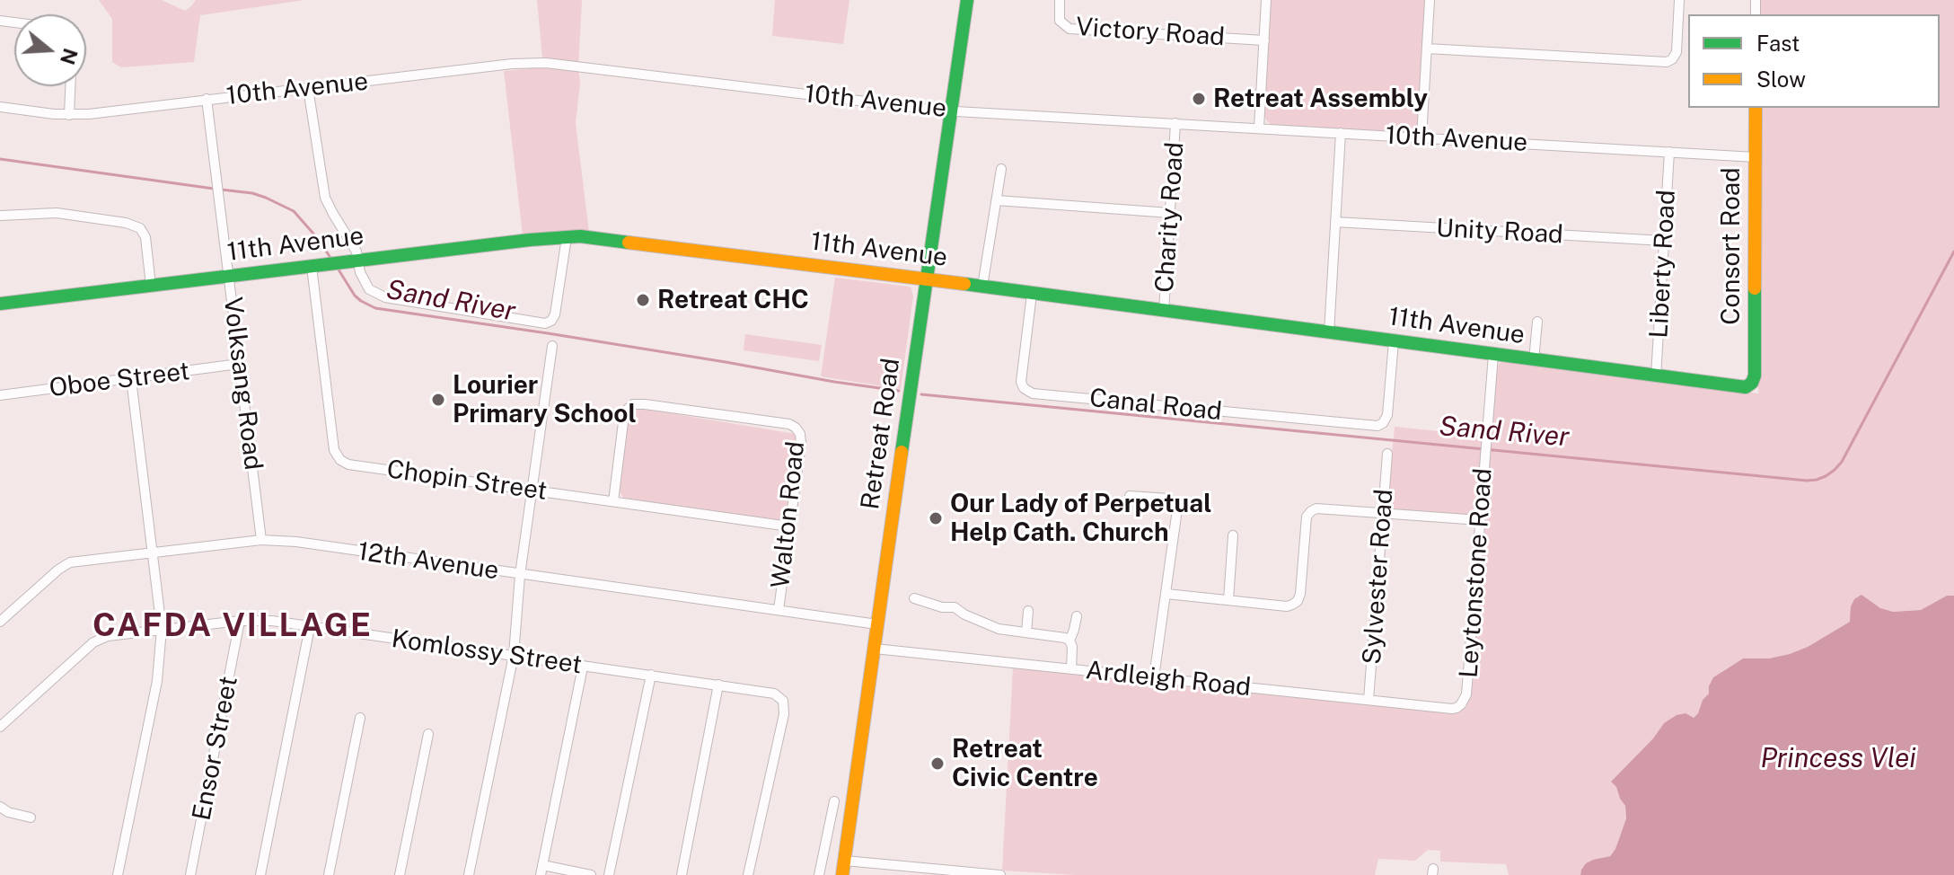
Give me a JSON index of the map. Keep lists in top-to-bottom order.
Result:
{
  "streets": {
    "street": [
      "Victory Road",
      "10th Avenue",
      "Charity Road",
      "Unity Road",
      "11th Avenue",
      "Consort Road",
      "Liberty Road",
      "Oboe Street",
      "Volksang Road",
      "Canal Road",
      "Retreat Road",
      "Chopin Street",
      "Walton Road",
      "12th Avenue",
      "Leytonstone Road",
      "Sylvester Road",
      "Komlossy Street",
      "Ardleigh Road",
      "Ensor Street"
    ]
  },
  "crossings": [
    ["10th Avenue", "Charity Road"],
    ["10th Avenue", "Consort Road"],
    ["10th Avenue", "Liberty Road"],
    ["10th Avenue", "Volksang Road"],
    ["10th Avenue", "Retreat Road"],
    ["Charity Road", "11th Avenue"],
    ["Unity Road", "Liberty Road"],
    ["11th Avenue", "Consort Road"],
    ["11th Avenue", "Liberty Road"],
    ["11th Avenue", "Volksang Road"],
    ["11th Avenue", "Canal Road"],
    ["11th Avenue", "Retreat Road"],
    ["11th Avenue", "Chopin Street"],
    ["11th Avenue", "Leytonstone Road"],
    ["Oboe Street", "Volksang Road"],
    ["Volksang Road", "12th Avenue"],
    ["Retreat Road", "12th Avenue"],
    ["Retreat Road", "Ardleigh Road"],
    ["Chopin Street", "Walton Road"],
    ["Walton Road", "12th Avenue"],
    ["Leytonstone Road", "Ardleigh Road"],
    ["Sylvester Road", "Ardleigh Road"],
    ["Komlossy Street", "Ensor Street"]
  ],
  "districts": ["CAFDA VILLAGE"],
  "water": ["Sand River", "Princess Vlei"],
  "places": [
    "Retreat Assembly",
    "Retreat CHC",
    "Lourier Primary School",
    "Our Lady of Perpetual Help Cath. Church",
    "Retreat Civic Centre"
  ],
  "legend": ["Fast", "Slow"],
  "north": "right"
}
